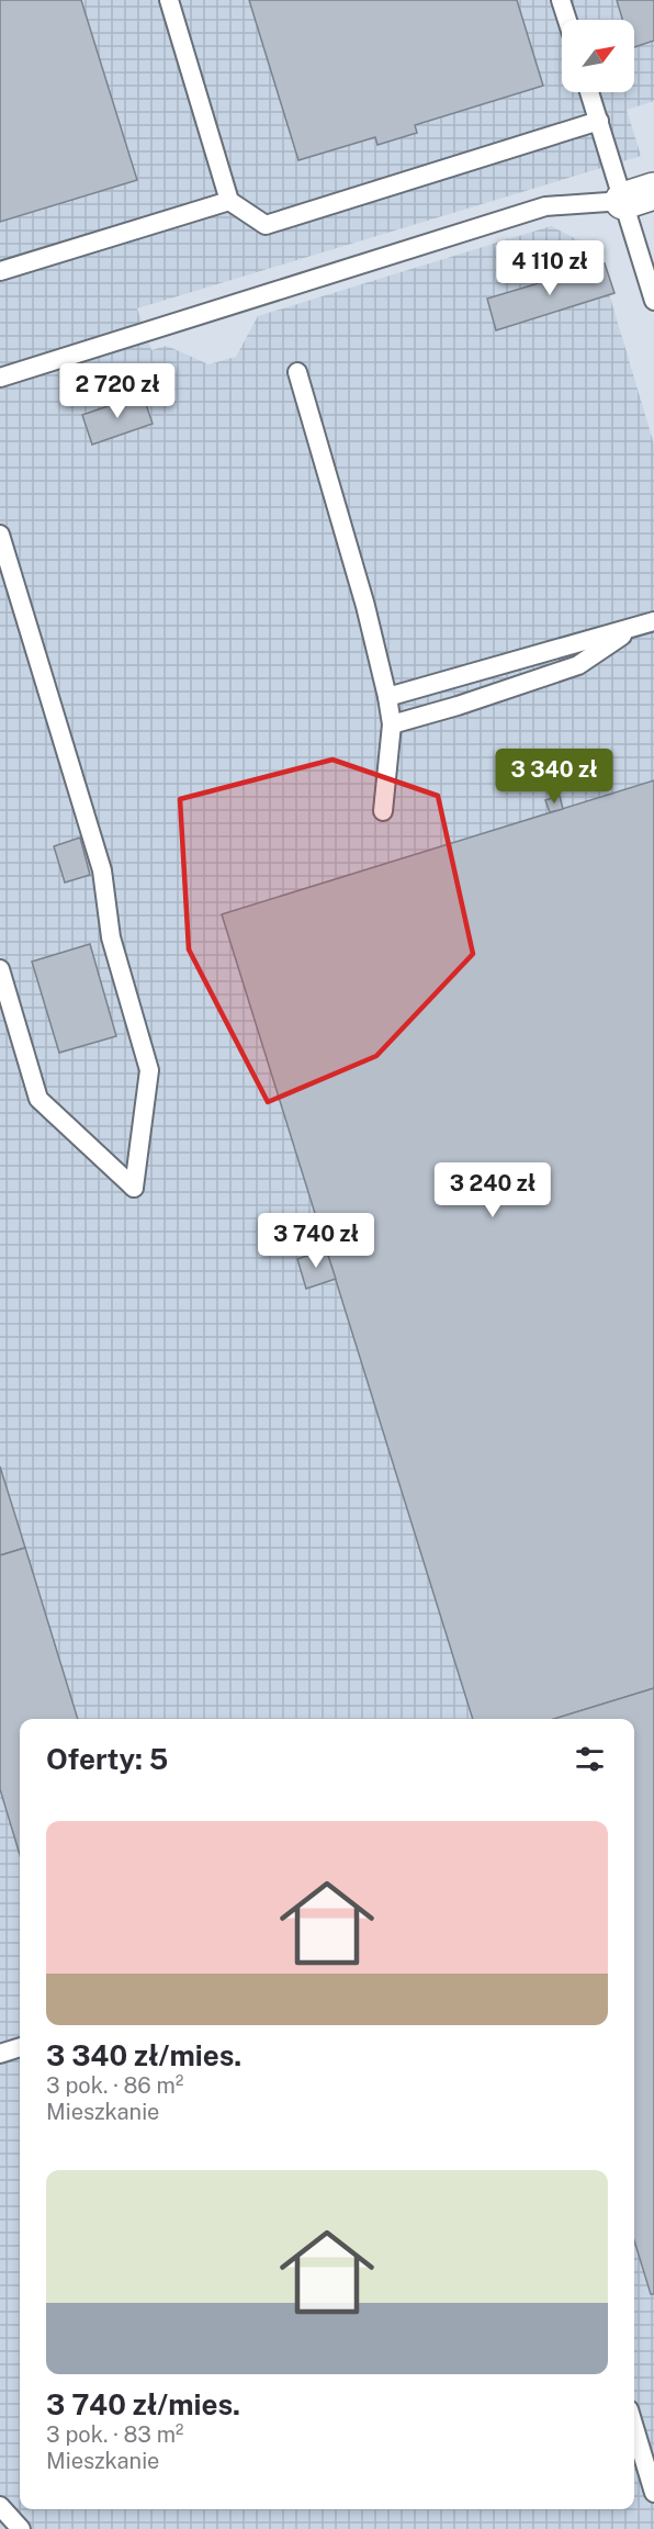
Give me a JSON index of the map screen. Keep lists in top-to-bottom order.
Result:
{
  "north": "top right",
  "page": {
    "price": [
      "4 110 zł",
      "2 720 zł",
      "3 340 zł",
      "3 240 zł",
      "3 740 zł"
    ],
    "heading": "Oferty: 5",
    "list": [
      {
        "name": "3 340 zł/mies.",
        "note": "3 pok. · 86 m² · Mieszkanie"
      },
      {
        "name": "3 740 zł/mies.",
        "note": "3 pok. · 83 m² · Mieszkanie"
      }
    ]
  }
}
